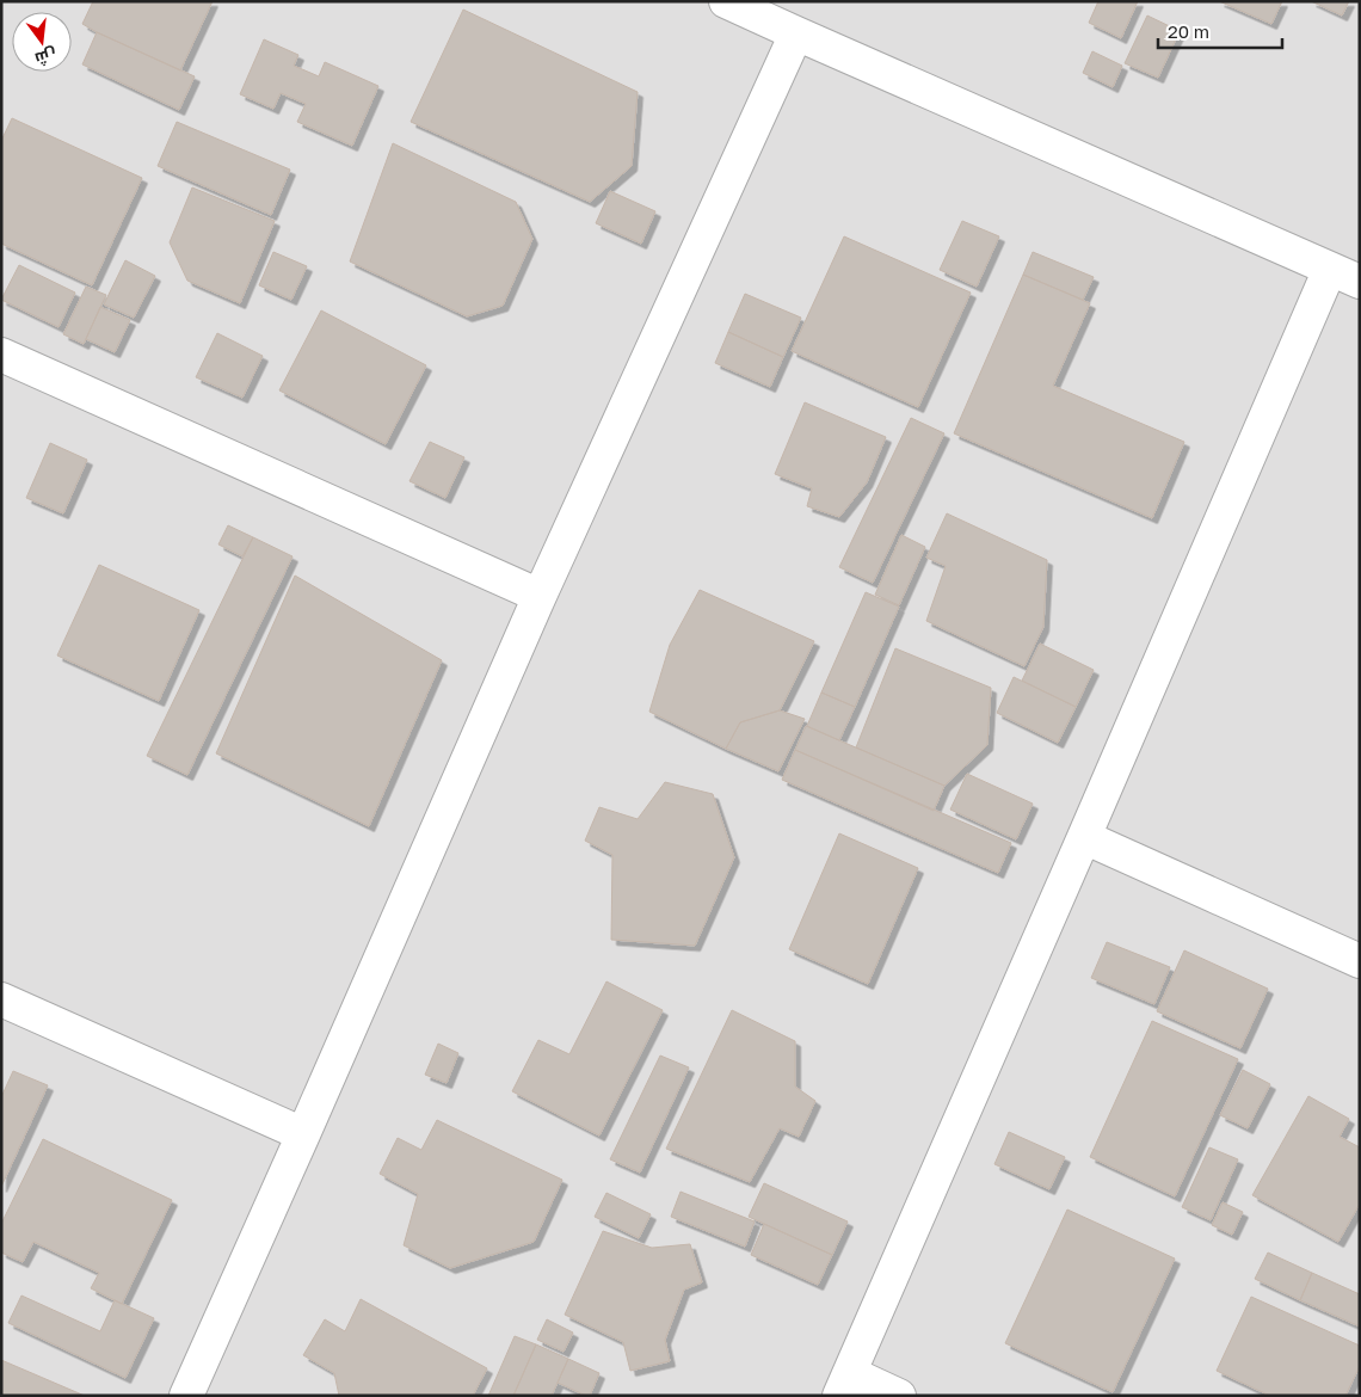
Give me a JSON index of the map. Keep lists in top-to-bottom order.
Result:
{
  "scale_bar": "20 m",
  "north": "bottom"
}
